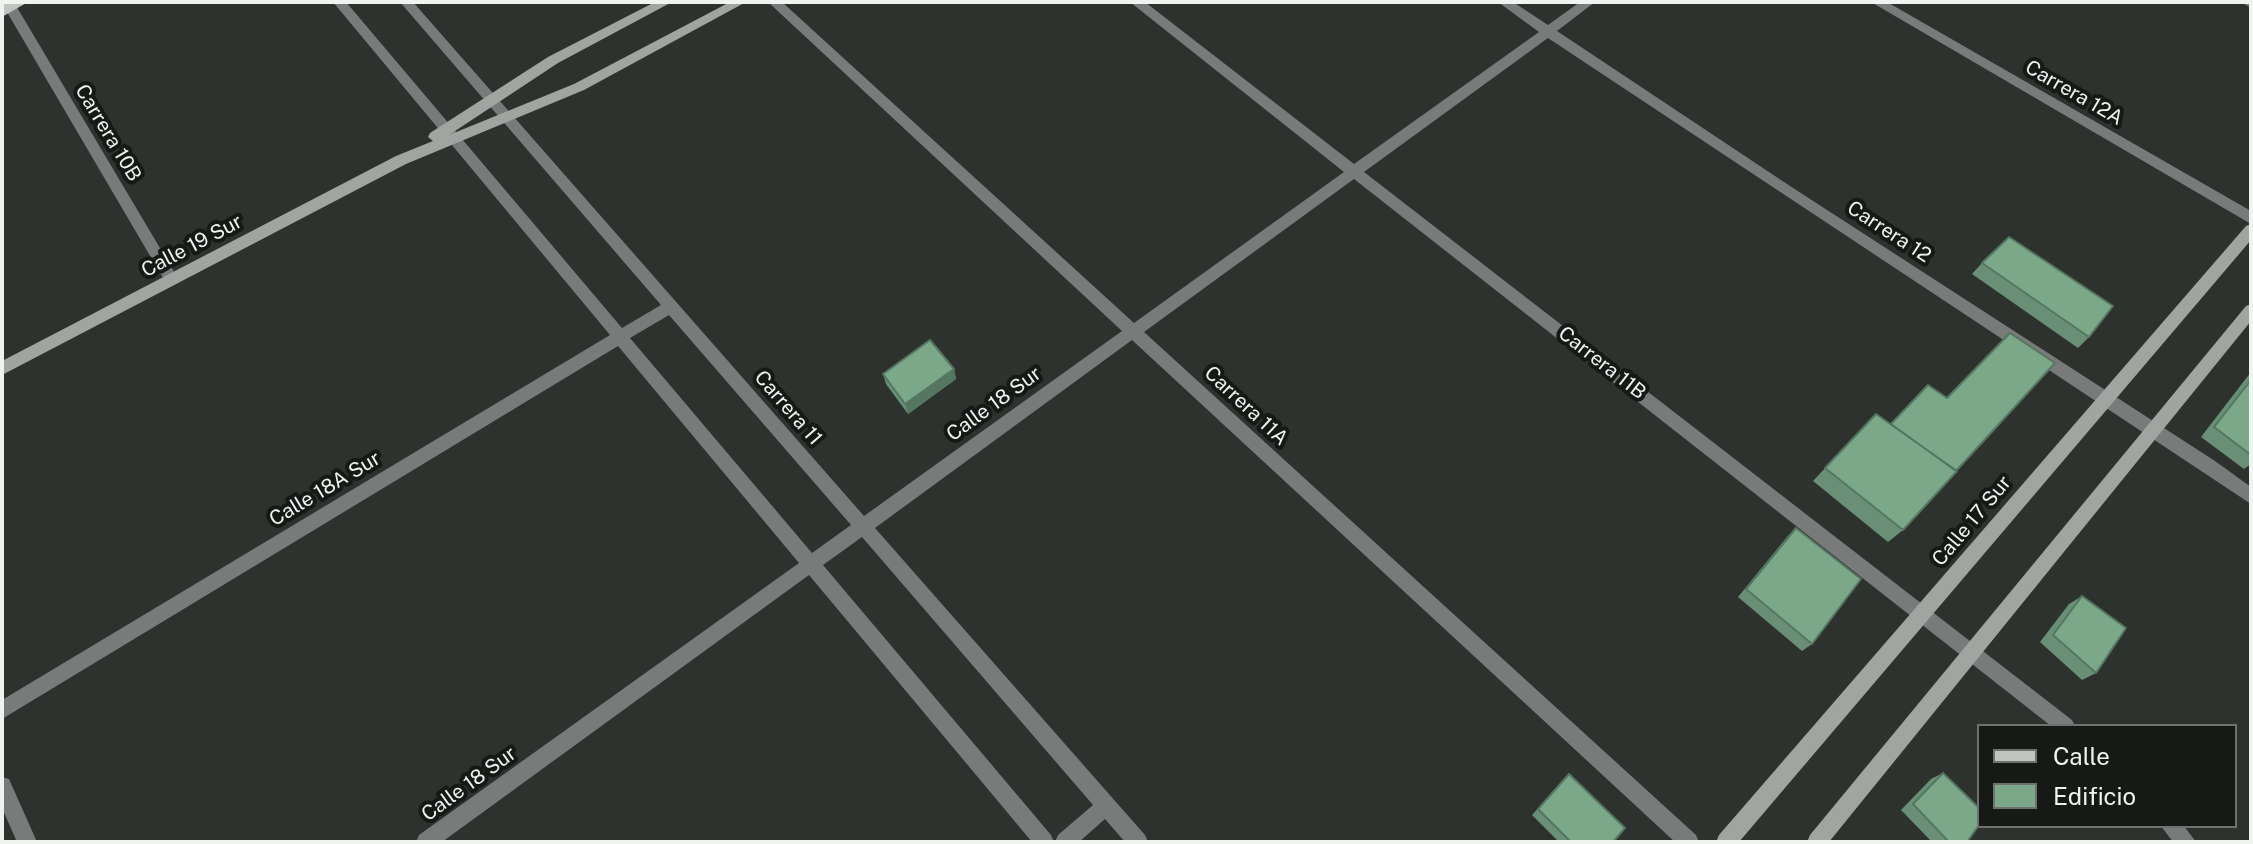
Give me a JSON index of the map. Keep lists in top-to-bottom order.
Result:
{
  "streets": {
    "street": [
      "Carrera 12A",
      "Carrera 10B",
      "Carrera 12",
      "Calle 19 Sur",
      "Carrera 11B",
      "Calle 18 Sur",
      "Carrera 11A",
      "Carrera 11",
      "Calle 18A Sur",
      "Calle 17 Sur"
    ]
  },
  "crossings": [
    ["Carrera 10B", "Calle 19 Sur"],
    ["Carrera 12", "Calle 18 Sur"],
    ["Carrera 12", "Calle 17 Sur"],
    ["Calle 19 Sur", "Carrera 11"],
    ["Carrera 11B", "Calle 18 Sur"],
    ["Carrera 11B", "Calle 17 Sur"],
    ["Calle 18 Sur", "Carrera 11A"],
    ["Calle 18 Sur", "Carrera 11"],
    ["Carrera 11", "Calle 18A Sur"]
  ],
  "legend": ["Calle", "Edificio"]
}
